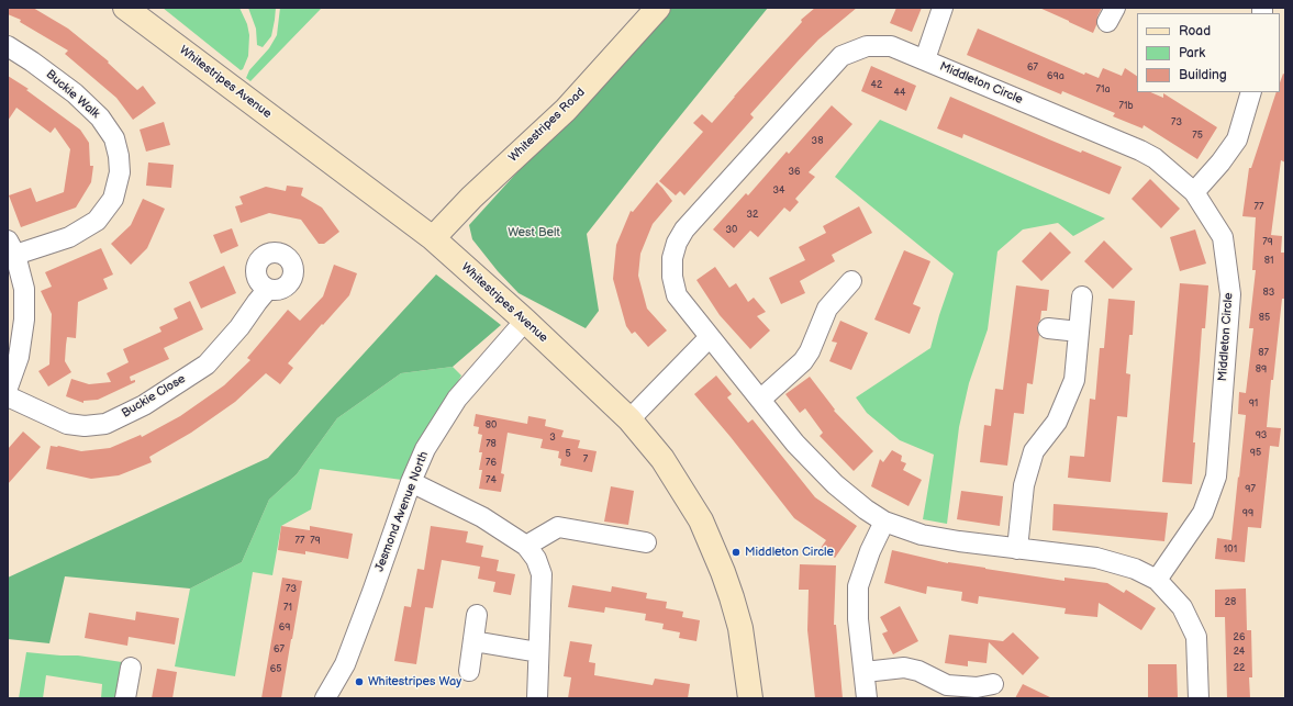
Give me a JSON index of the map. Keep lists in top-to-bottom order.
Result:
{
  "streets": {
    "street": [
      "Whitestripes Avenue",
      "Middleton Circle",
      "Buckie Walk",
      "Whitestripes Road",
      "Buckie Close",
      "Jesmond Avenue North"
    ]
  },
  "crossings": [
    ["Whitestripes Avenue", "Whitestripes Road"],
    ["Whitestripes Avenue", "Jesmond Avenue North"]
  ],
  "parks": ["West Belt"],
  "places": ["Middleton Circle", "Whitestripes Way"],
  "house_numbers": [
    "67",
    "69a",
    "42",
    "71a",
    "44",
    "71b",
    "73",
    "75",
    "38",
    "36",
    "34",
    "77",
    "32",
    "30",
    "79",
    "81",
    "83",
    "85",
    "87",
    "89",
    "91",
    "80",
    "93",
    "3",
    "78",
    "95",
    "5",
    "7",
    "76",
    "74",
    "97",
    "99",
    "77",
    "79",
    "101",
    "73",
    "28",
    "71",
    "69",
    "26",
    "67",
    "24",
    "22",
    "65"
  ],
  "legend": ["Road", "Park", "Building"]
}
